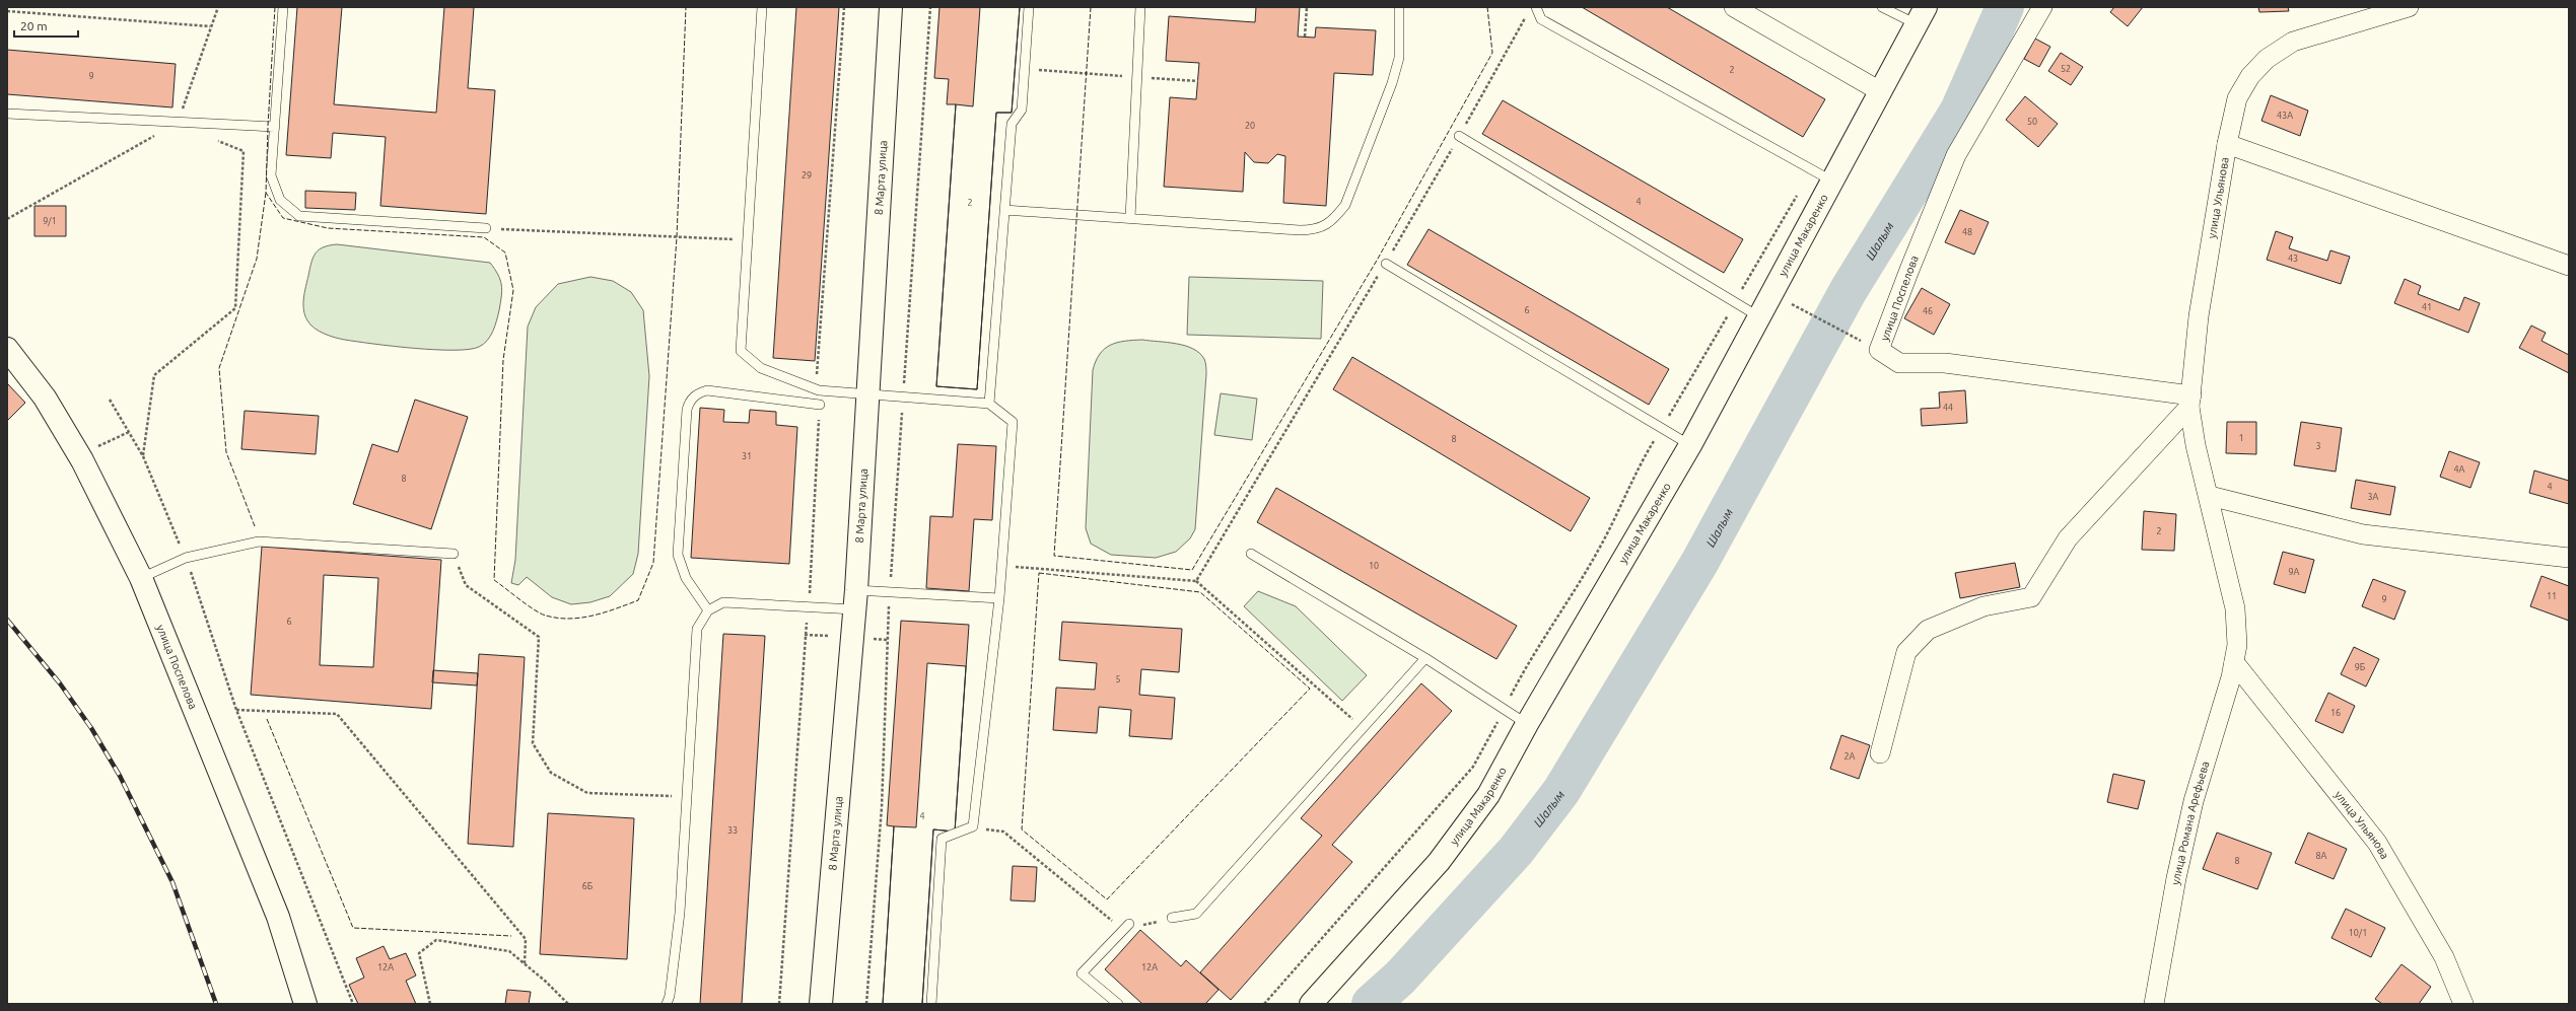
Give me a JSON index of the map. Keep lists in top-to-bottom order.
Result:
{
  "streets": {
    "street": [
      "8 Марта улица",
      "улица Ульянова",
      "улица Макаренко",
      "улица Поспелова",
      "улица Романа Арефьева"
    ]
  },
  "crossings": [
    ["улица Ульянова", "улица Поспелова"],
    ["улица Ульянова", "улица Романа Арефьева"]
  ],
  "water": ["Шалым"],
  "house_numbers": [
    "52",
    "2",
    "9",
    "43А",
    "50",
    "20",
    "29",
    "4",
    "2",
    "9/1",
    "48",
    "43",
    "41",
    "6",
    "46",
    "44",
    "1",
    "8",
    "3",
    "31",
    "4А",
    "8",
    "4",
    "3А",
    "2",
    "10",
    "9А",
    "11",
    "9",
    "6",
    "9Б",
    "5",
    "16",
    "2А",
    "4",
    "33",
    "8А",
    "8",
    "6Б",
    "10/1",
    "12А",
    "12А"
  ],
  "scale_bar": "20 m"
}
